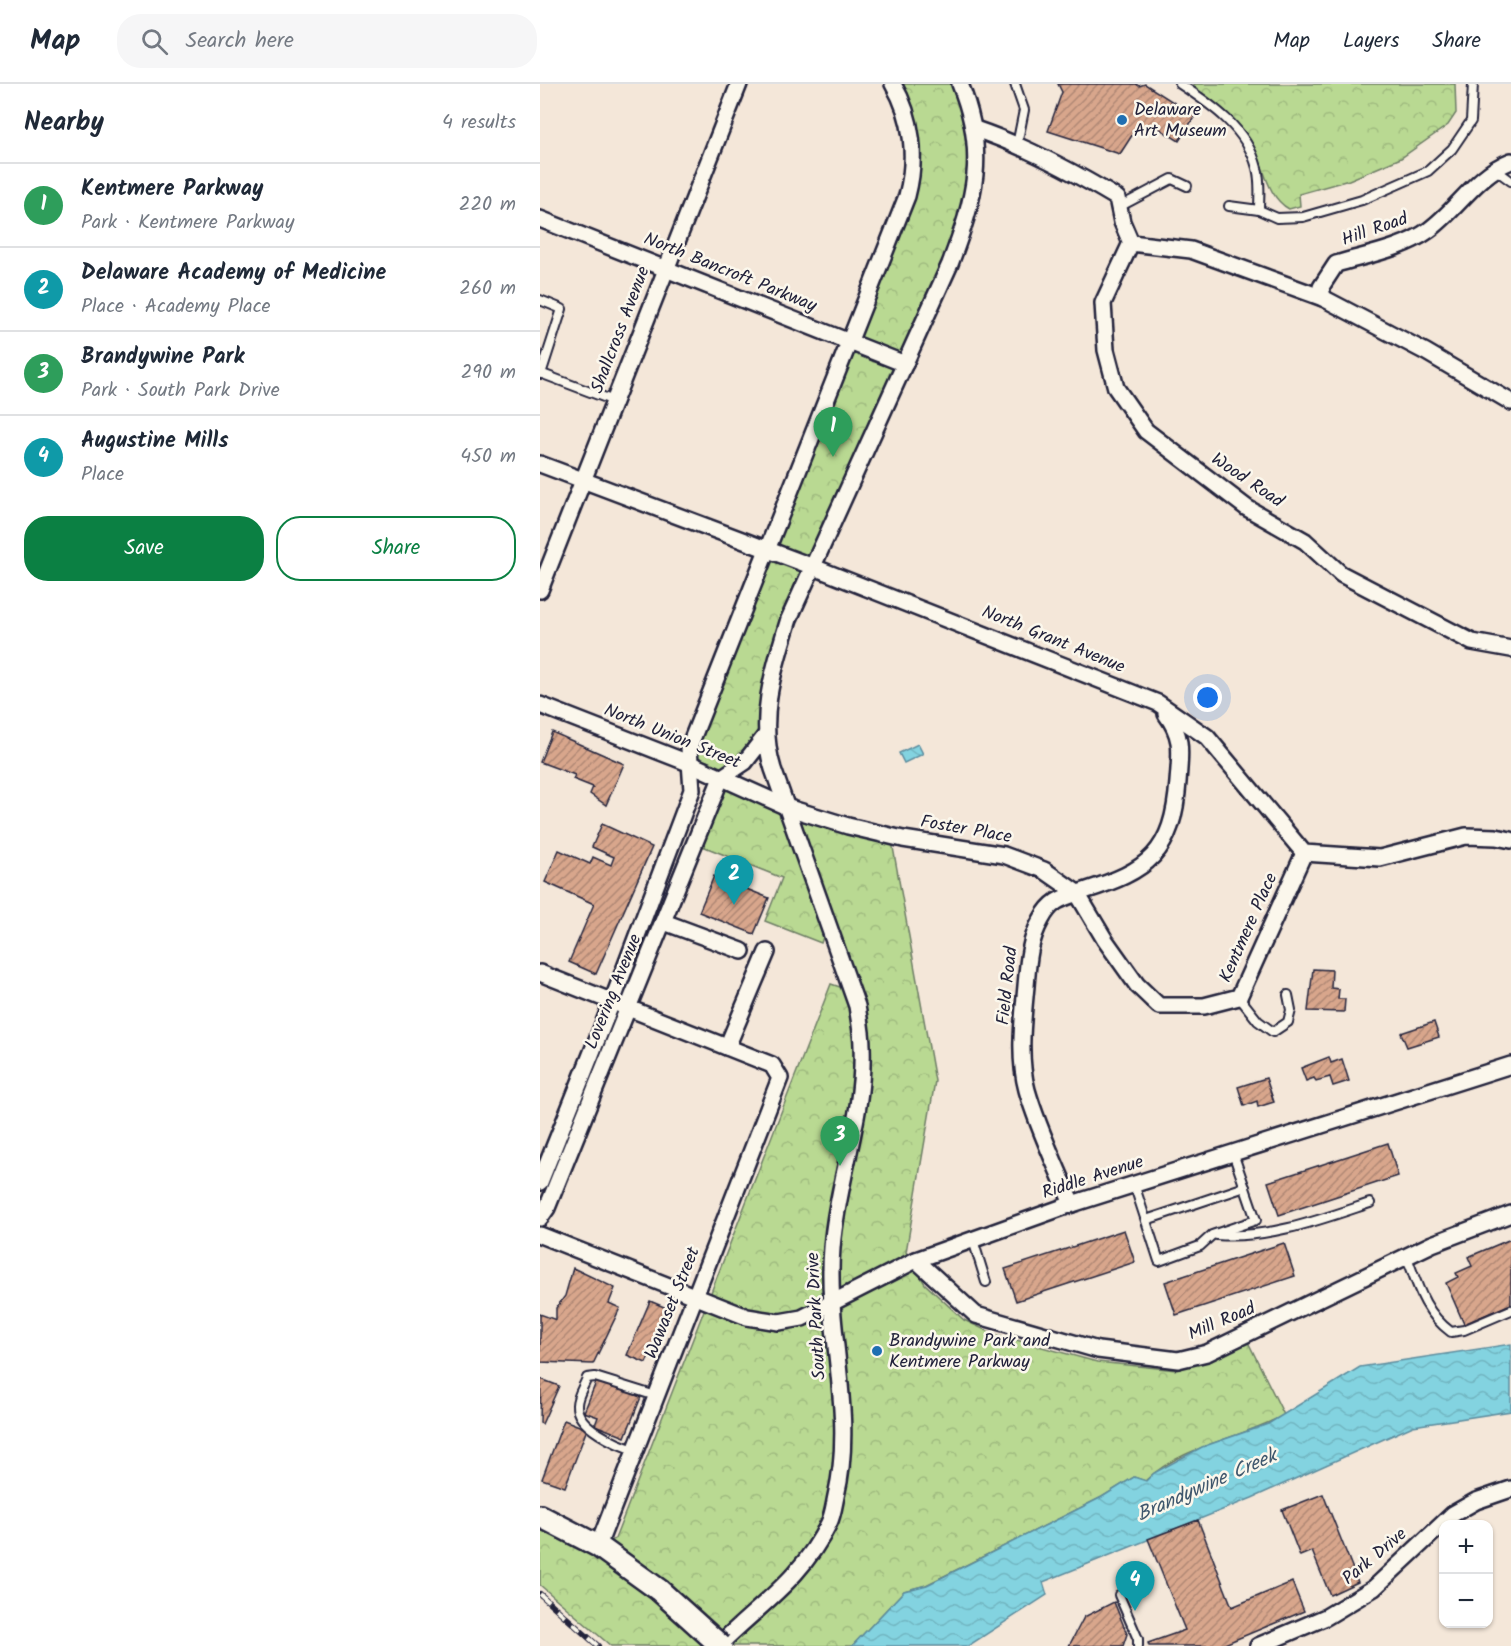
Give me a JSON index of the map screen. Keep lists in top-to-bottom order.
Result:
{
  "streets": {
    "street": [
      "Hill Road",
      "North Bancroft Parkway",
      "Shallcross Avenue",
      "Wood Road",
      "North Grant Avenue",
      "North Union Street",
      "Foster Place",
      "Kentmere Place",
      "Field Road",
      "Lovering Avenue",
      "Riddle Avenue",
      "Wawaset Street",
      "South Park Drive",
      "Mill Road",
      "Park Drive"
    ]
  },
  "crossings": [
    ["North Bancroft Parkway", "Shallcross Avenue"],
    ["North Bancroft Parkway", "Lovering Avenue"],
    ["Shallcross Avenue", "North Grant Avenue"],
    ["North Grant Avenue", "Kentmere Place"],
    ["North Grant Avenue", "Field Road"],
    ["North Grant Avenue", "Lovering Avenue"],
    ["North Union Street", "Foster Place"],
    ["North Union Street", "Lovering Avenue"],
    ["North Union Street", "South Park Drive"],
    ["Foster Place", "Kentmere Place"],
    ["Foster Place", "Field Road"],
    ["Foster Place", "South Park Drive"],
    ["Field Road", "Riddle Avenue"],
    ["Riddle Avenue", "Wawaset Street"],
    ["Riddle Avenue", "South Park Drive"],
    ["Riddle Avenue", "Mill Road"]
  ],
  "water": ["Brandywine Creek"],
  "places": ["Delaware Art Museum", "Brandywine Park and Kentmere Parkway"],
  "page": {
    "header": "Map",
    "search": "Search here",
    "nav": ["Map", "Layers", "Share"],
    "heading": ["Nearby", "4 results"],
    "list": [
      {
        "mark": "1",
        "name": "Kentmere Parkway",
        "note": "Park · Kentmere Parkway",
        "value": "220 m"
      },
      {
        "mark": "2",
        "name": "Delaware Academy of Medicine",
        "note": "Place · Academy Place",
        "value": "260 m"
      },
      {
        "mark": "3",
        "name": "Brandywine Park",
        "note": "Park · South Park Drive",
        "value": "290 m"
      },
      {
        "mark": "4",
        "name": "Augustine Mills",
        "note": "Place",
        "value": "450 m"
      }
    ],
    "pins": [
      "1",
      "2",
      "3",
      "4"
    ],
    "buttons": ["Save", "Share"],
    "map_buttons": ["+", "−"]
  }
}
